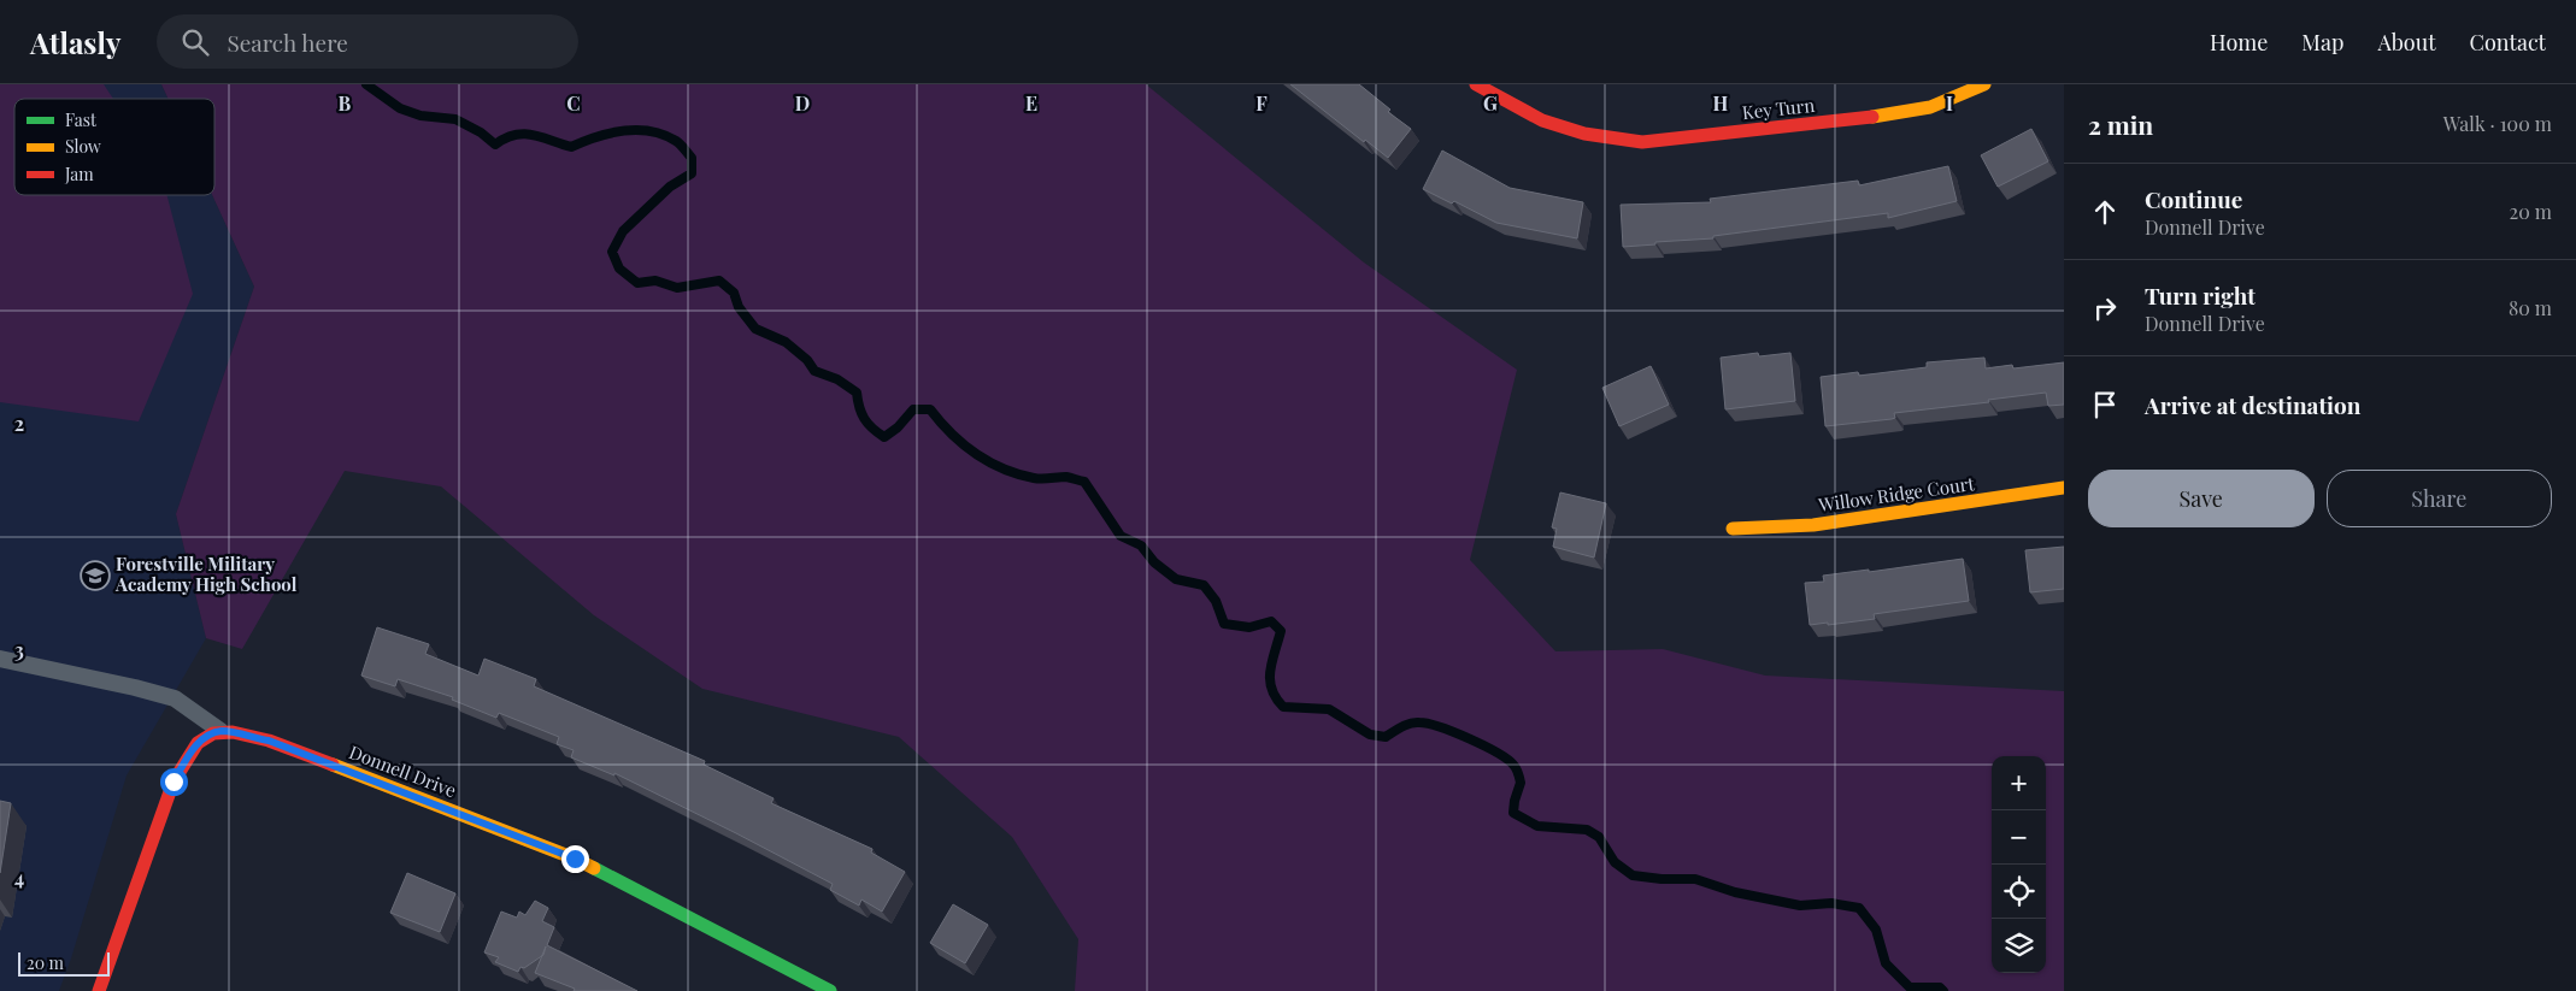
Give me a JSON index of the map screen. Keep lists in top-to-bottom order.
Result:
{
  "streets": {
    "street": ["Key Turn", "Willow Ridge Court", "Donnell Drive"]
  },
  "places": {
    "school or university": ["Forestville Military Academy High School"]
  },
  "legend": ["Fast", "Slow", "Jam"],
  "scale_bar": "20 m",
  "page": {
    "header": "Atlasly",
    "search": "Search here",
    "nav": [
      "Home",
      "Map",
      "About",
      "Contact"
    ],
    "heading": ["2 min", "Walk · 100 m"],
    "list": [
      ["Continue", "Donnell Drive", "20 m"],
      ["Turn right", "Donnell Drive", "80 m"],
      "Arrive at destination"
    ],
    "buttons": ["Save", "Share"],
    "map_buttons": ["+", "−"],
    "scale": "20 m"
  },
  "grid": {
    "columns": [
      "B",
      "C",
      "D",
      "E",
      "F",
      "G",
      "H",
      "I"
    ],
    "rows": ["2", "3", "4"]
  }
}
